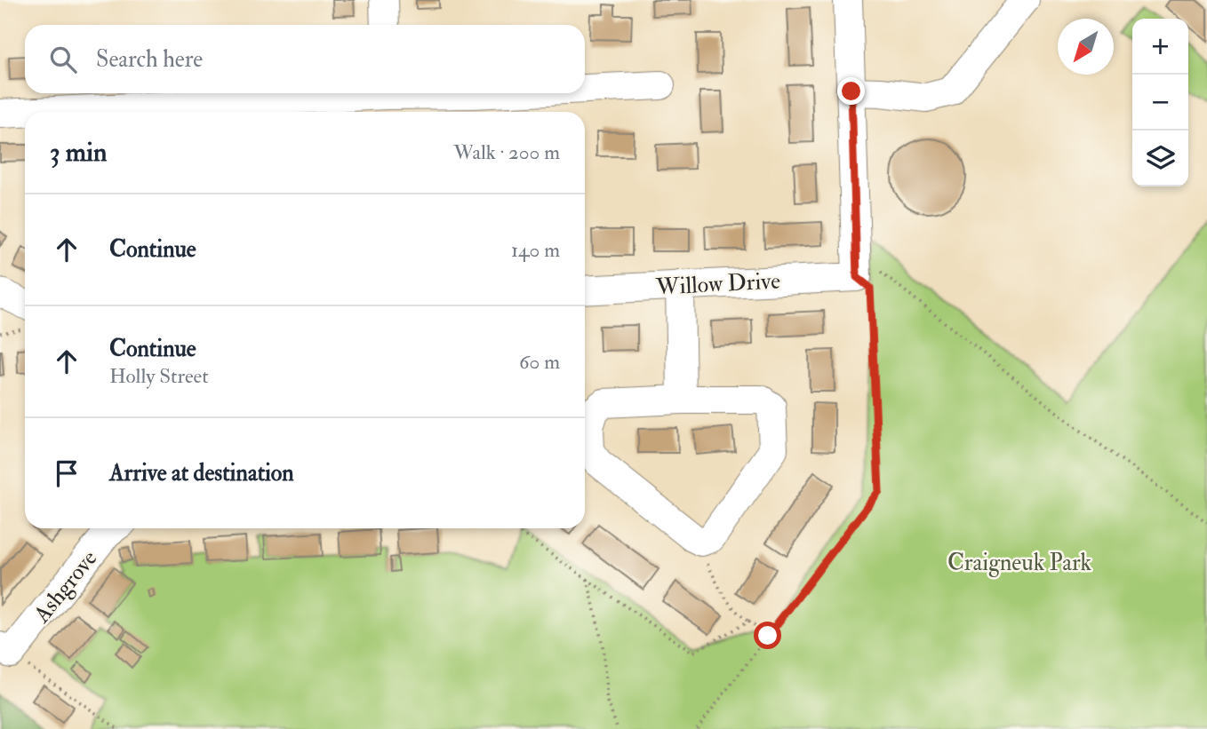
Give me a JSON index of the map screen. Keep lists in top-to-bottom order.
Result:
{
  "streets": {
    "street": ["Willow Drive", "Ashgrove"]
  },
  "parks": ["Craigneuk Park"],
  "north": "bottom left",
  "page": {
    "map_buttons": ["+", "−"],
    "search": "Search here",
    "heading": ["3 min", "Walk · 200 m"],
    "list": [
      ["Continue", "140 m"],
      ["Continue", "Holly Street", "60 m"],
      "Arrive at destination"
    ]
  }
}
